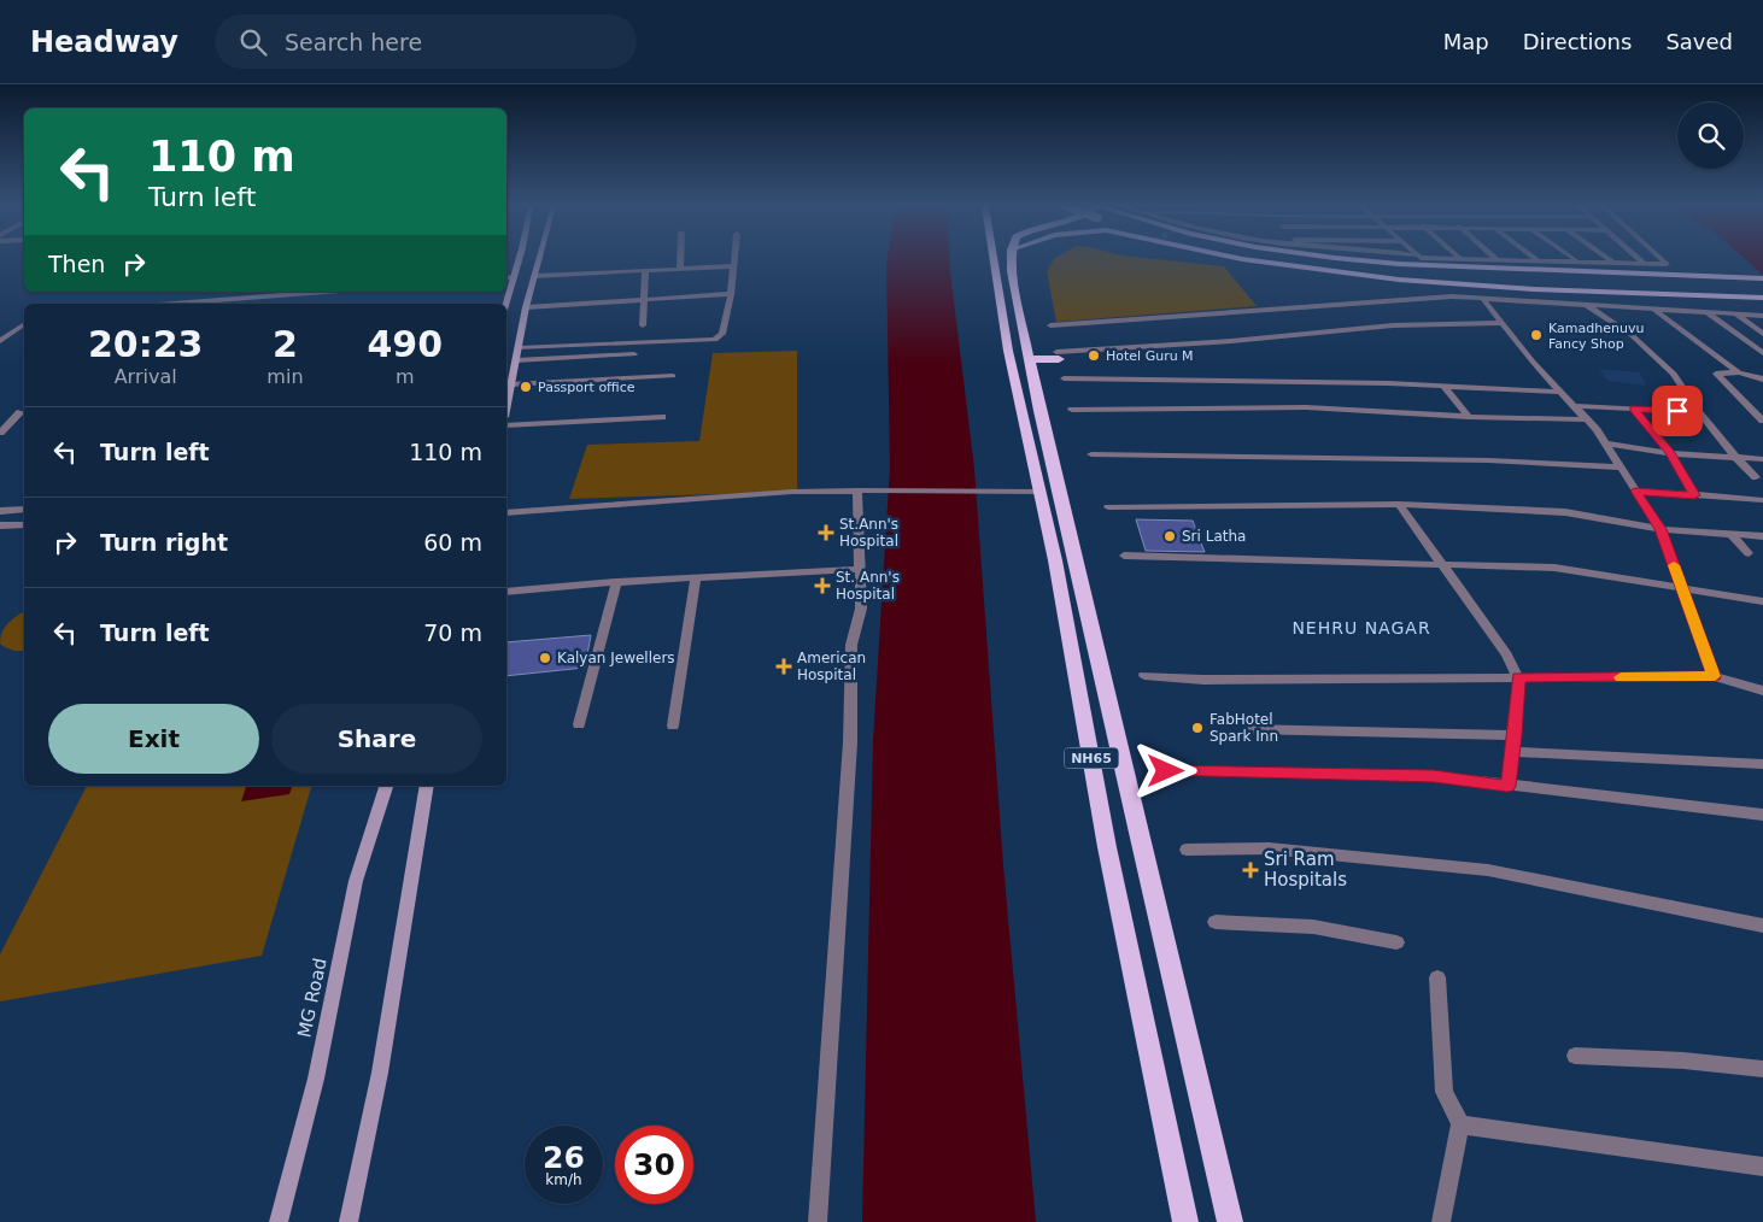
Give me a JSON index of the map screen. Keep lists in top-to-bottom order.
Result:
{
  "streets": {
    "highway": ["NH65"],
    "main road": ["MG Road"]
  },
  "districts": ["NEHRU NAGAR"],
  "places": {
    "other": [
      "Kamadhenuvu Fancy Shop",
      "Hotel Guru M",
      "Passport office",
      "Sri Latha",
      "Kalyan Jewellers",
      "FabHotel Spark Inn"
    ],
    "health": [
      "St.Ann's Hospital",
      "St. Ann's Hospital",
      "American Hospital",
      "Sri Ram Hospitals"
    ]
  },
  "page": {
    "header": "Headway",
    "search": "Search here",
    "nav": ["Map", "Directions", "Saved"],
    "turn": ["110 m", "Turn left"],
    "then": "Then",
    "eta": [
      "20:23",
      "Arrival",
      "2",
      "min",
      "490",
      "m"
    ],
    "list": [
      {
        "name": "Turn left",
        "value": "110 m"
      },
      {
        "name": "Turn right",
        "value": "60 m"
      },
      {
        "name": "Turn left",
        "value": "70 m"
      }
    ],
    "buttons": ["Exit", "Share"],
    "speed": "26 km/h",
    "limit": "30"
  }
}
